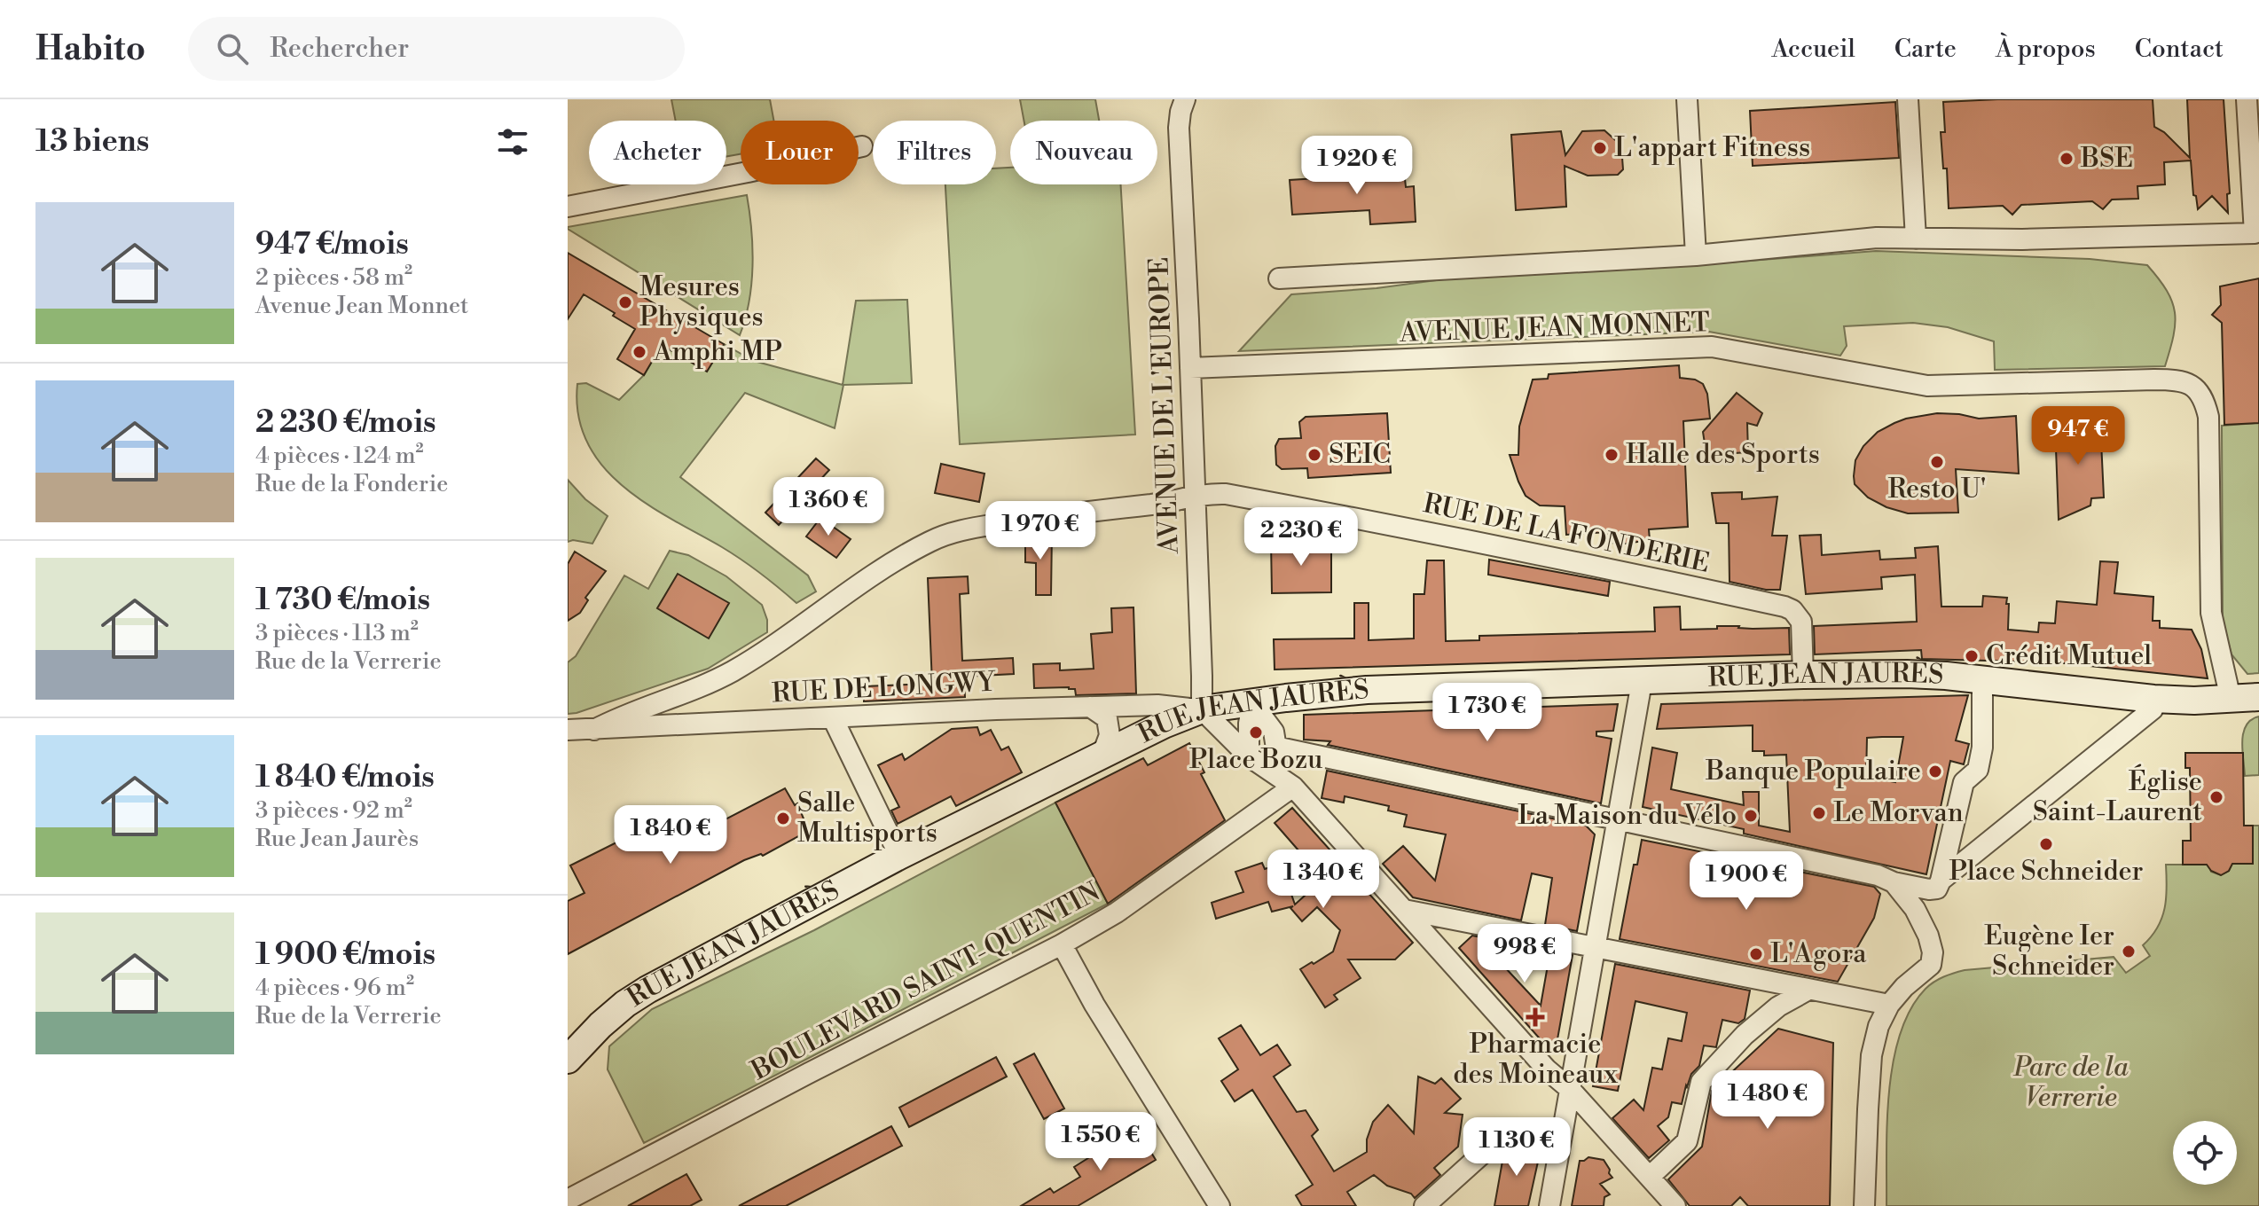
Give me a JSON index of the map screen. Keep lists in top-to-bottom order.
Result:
{
  "streets": {
    "main road": ["RUE JEAN JAURÈS"],
    "street": [
      "AVENUE JEAN MONNET",
      "AVENUE DE L'EUROPE",
      "RUE DE LA FONDERIE",
      "RUE DE LONGWY",
      "BOULEVARD SAINT-QUENTIN"
    ]
  },
  "crossings": [
    ["AVENUE JEAN MONNET", "AVENUE DE L'EUROPE"],
    ["AVENUE JEAN MONNET", "RUE JEAN JAURÈS"],
    ["AVENUE DE L'EUROPE", "RUE DE LA FONDERIE"],
    ["AVENUE DE L'EUROPE", "RUE JEAN JAURÈS"],
    ["AVENUE DE L'EUROPE", "RUE DE LONGWY"],
    ["RUE DE LA FONDERIE", "RUE JEAN JAURÈS"],
    ["RUE DE LA FONDERIE", "RUE DE LONGWY"],
    ["RUE JEAN JAURÈS", "RUE DE LONGWY"]
  ],
  "parks": ["Parc de la Verrerie"],
  "places": {
    "other": [
      "L'appart Fitness",
      "BSE",
      "Mesures Physiques",
      "Amphi MP",
      "SEIC",
      "Halle des Sports",
      "Resto U'",
      "Crédit Mutuel",
      "Place Bozu",
      "Banque Populaire",
      "Église Saint-Laurent",
      "Le Morvan",
      "La Maison du Vélo",
      "Salle Multisports",
      "Place Schneider",
      "Eugène Ier Schneider",
      "L'Agora"
    ],
    "health": ["Pharmacie des Moineaux"]
  },
  "page": {
    "header": "Habito",
    "search": "Rechercher",
    "nav": [
      "Accueil",
      "Carte",
      "À propos",
      "Contact"
    ],
    "heading": "13 biens",
    "chip": [
      "Acheter",
      "Louer",
      "Filtres",
      "Nouveau"
    ],
    "price": [
      "1 920 €",
      "947 €",
      "1 360 €",
      "1 970 €",
      "2 230 €",
      "1 730 €",
      "1 840 €",
      "1 340 €",
      "1 900 €",
      "998 €",
      "1 480 €",
      "1 550 €",
      "1 130 €"
    ],
    "list": [
      {
        "name": "947 €/mois",
        "note": "2 pièces · 58 m² · Avenue Jean Monnet"
      },
      {
        "name": "2 230 €/mois",
        "note": "4 pièces · 124 m² · Rue de la Fonderie"
      },
      {
        "name": "1 730 €/mois",
        "note": "3 pièces · 113 m² · Rue de la Verrerie"
      },
      {
        "name": "1 840 €/mois",
        "note": "3 pièces · 92 m² · Rue Jean Jaurès"
      },
      {
        "name": "1 900 €/mois",
        "note": "4 pièces · 96 m² · Rue de la Verrerie"
      }
    ]
  }
}
